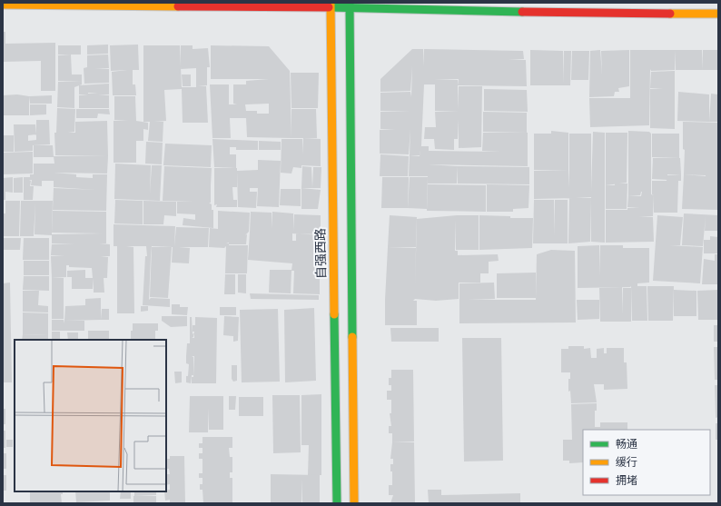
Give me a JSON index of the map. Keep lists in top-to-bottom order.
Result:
{
  "streets": {
    "main road": ["自强西路"]
  },
  "legend": ["畅通", "缓行", "拥堵"]
}
